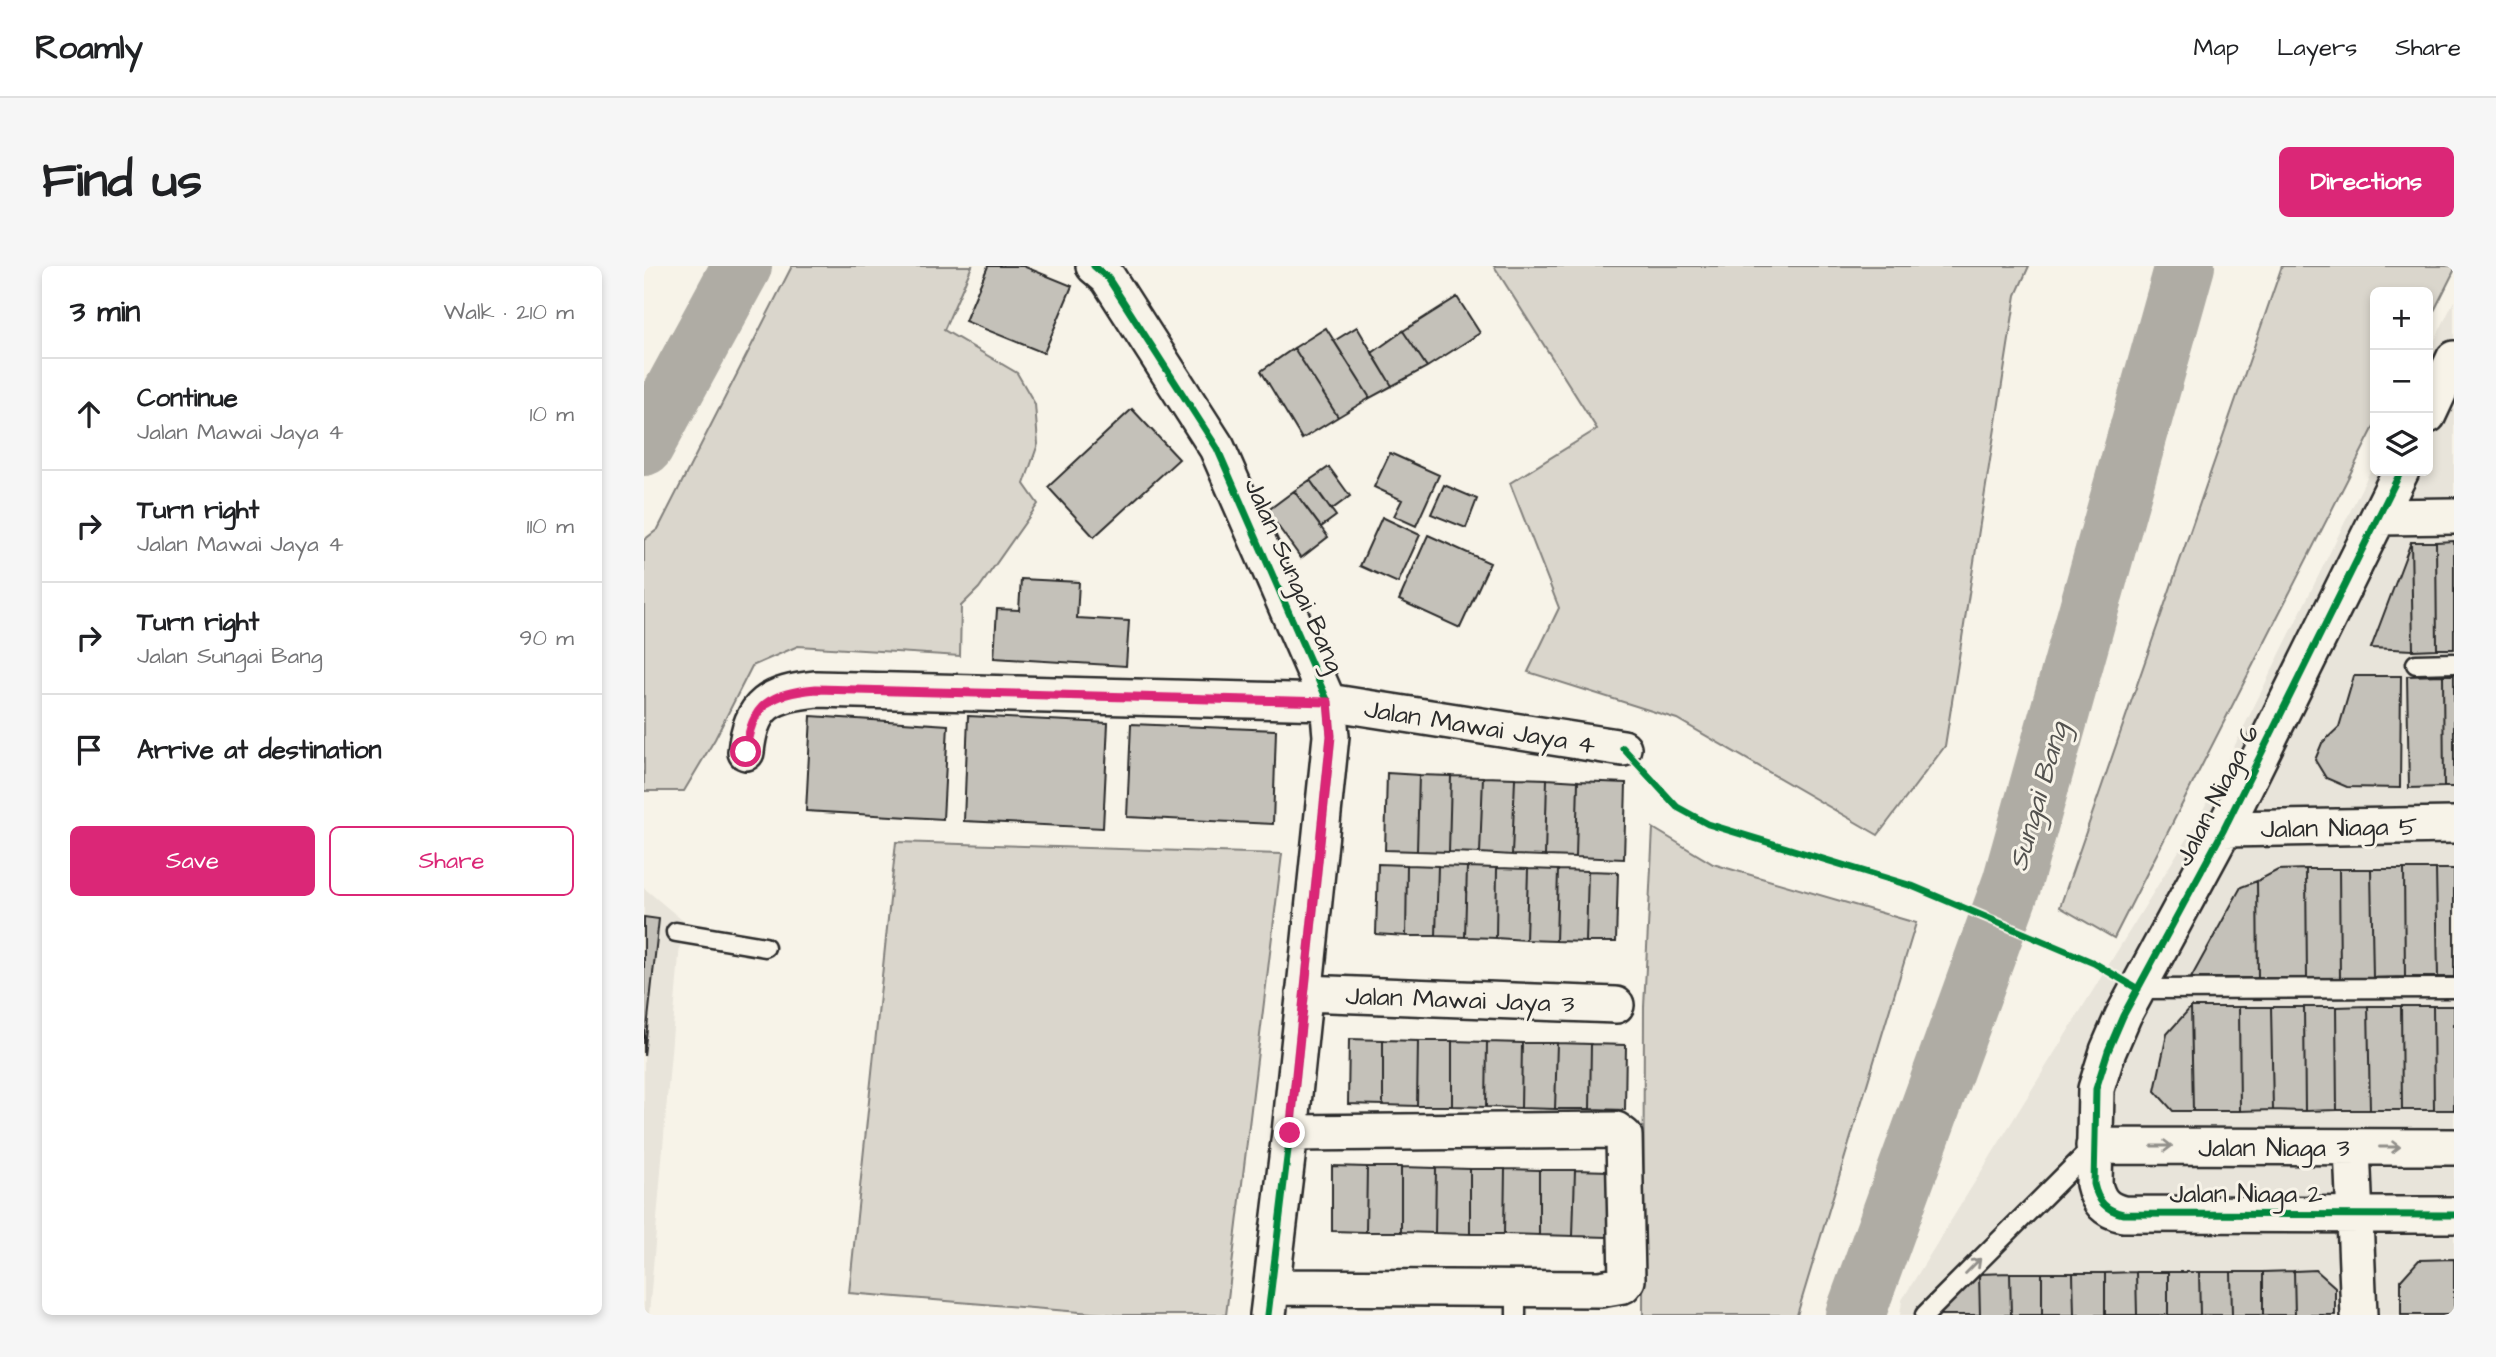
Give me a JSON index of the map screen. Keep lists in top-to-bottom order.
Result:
{
  "streets": {
    "street": [
      "Jalan Sungai Bang",
      "Jalan Mawai Jaya 4",
      "Jalan Niaga 6",
      "Jalan Niaga 5",
      "Jalan Mawai Jaya 3",
      "Jalan Niaga 3",
      "Jalan Niaga 2"
    ]
  },
  "crossings": [
    ["Jalan Sungai Bang", "Jalan Mawai Jaya 4"],
    ["Jalan Sungai Bang", "Jalan Mawai Jaya 3"],
    ["Jalan Niaga 6", "Jalan Niaga 5"],
    ["Jalan Niaga 6", "Jalan Niaga 3"],
    ["Jalan Niaga 6", "Jalan Niaga 2"],
    ["Jalan Niaga 3", "Jalan Niaga 2"]
  ],
  "one_way": ["Jalan Niaga 3"],
  "water": ["Sungai Bang"],
  "page": {
    "header": "Roamly",
    "nav": ["Map", "Layers", "Share"],
    "buttons": [
      "Directions",
      ["Save", "Share"]
    ],
    "title": "Find us",
    "heading": ["3 min", "Walk · 210 m"],
    "map_buttons": ["+", "−"],
    "list": [
      ["Continue", "Jalan Mawai Jaya 4", "10 m"],
      ["Turn right", "Jalan Mawai Jaya 4", "110 m"],
      ["Turn right", "Jalan Sungai Bang", "90 m"],
      "Arrive at destination"
    ]
  }
}
